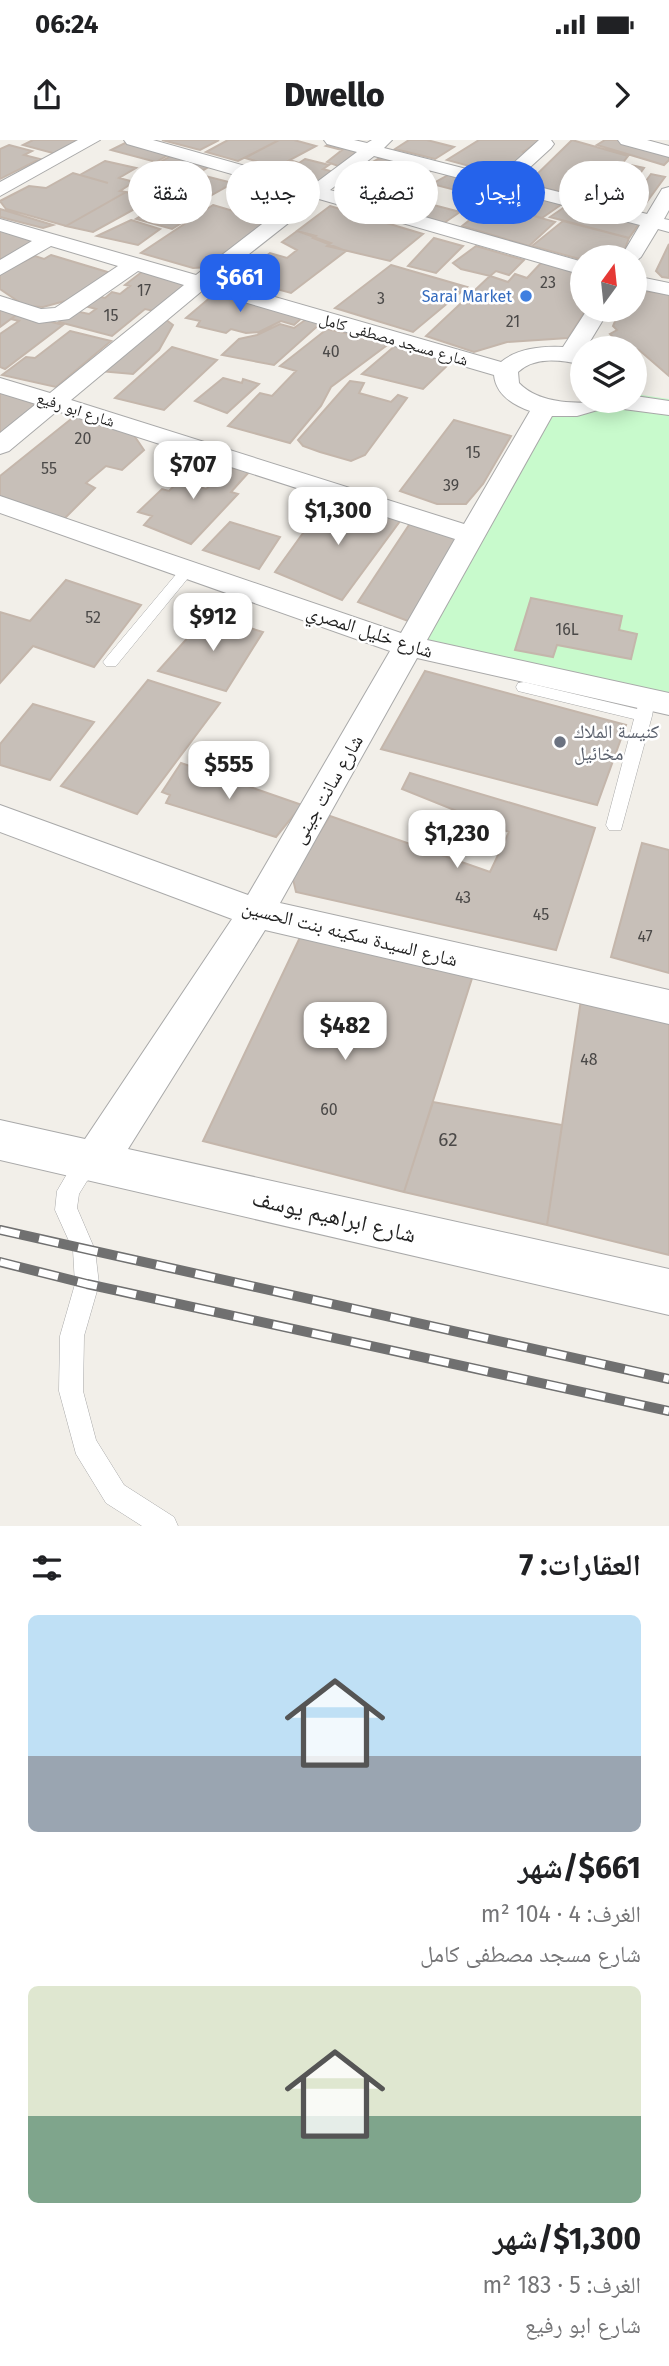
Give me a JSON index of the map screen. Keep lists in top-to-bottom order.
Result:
{
  "streets": {
    "street": [
      "شارع مسجد مصطفى كامل",
      "شارع ابو رفيع",
      "شارع خليل المصري",
      "شارع سانت جينى",
      "شارع السيدة سكينه بنت الحسين",
      "شارع ابراهيم يوسف"
    ]
  },
  "crossings": [
    ["شارع ابو رفيع", "شارع سانت جينى"],
    ["شارع خليل المصري", "شارع سانت جينى"],
    ["شارع سانت جينى", "شارع السيدة سكينه بنت الحسين"],
    ["شارع سانت جينى", "شارع ابراهيم يوسف"]
  ],
  "places": ["Sarai Market", "كنيسة الملاك مخائيل"],
  "house_numbers": [
    "23",
    "17",
    "3",
    "15",
    "21",
    "40",
    "20",
    "15",
    "55",
    "39",
    "52",
    "16L",
    "43",
    "45",
    "47",
    "48",
    "60",
    "62"
  ],
  "north": "top",
  "page": {
    "status": "06:24",
    "header": "Dwello",
    "chip": [
      "شراء",
      "إيجار",
      "تصفية",
      "جديد",
      "شقة"
    ],
    "price": [
      "$661",
      "$707",
      "$1,300",
      "$912",
      "$555",
      "$1,230",
      "$482"
    ],
    "heading": "العقارات: 7",
    "list": [
      {
        "name": "$661/شهر",
        "note": "الغرف: 4 · 104 m² · شارع مسجد مصطفى كامل"
      },
      {
        "name": "$1,300/شهر",
        "note": "الغرف: 5 · 183 m² · شارع ابو رفيع"
      }
    ]
  }
}
